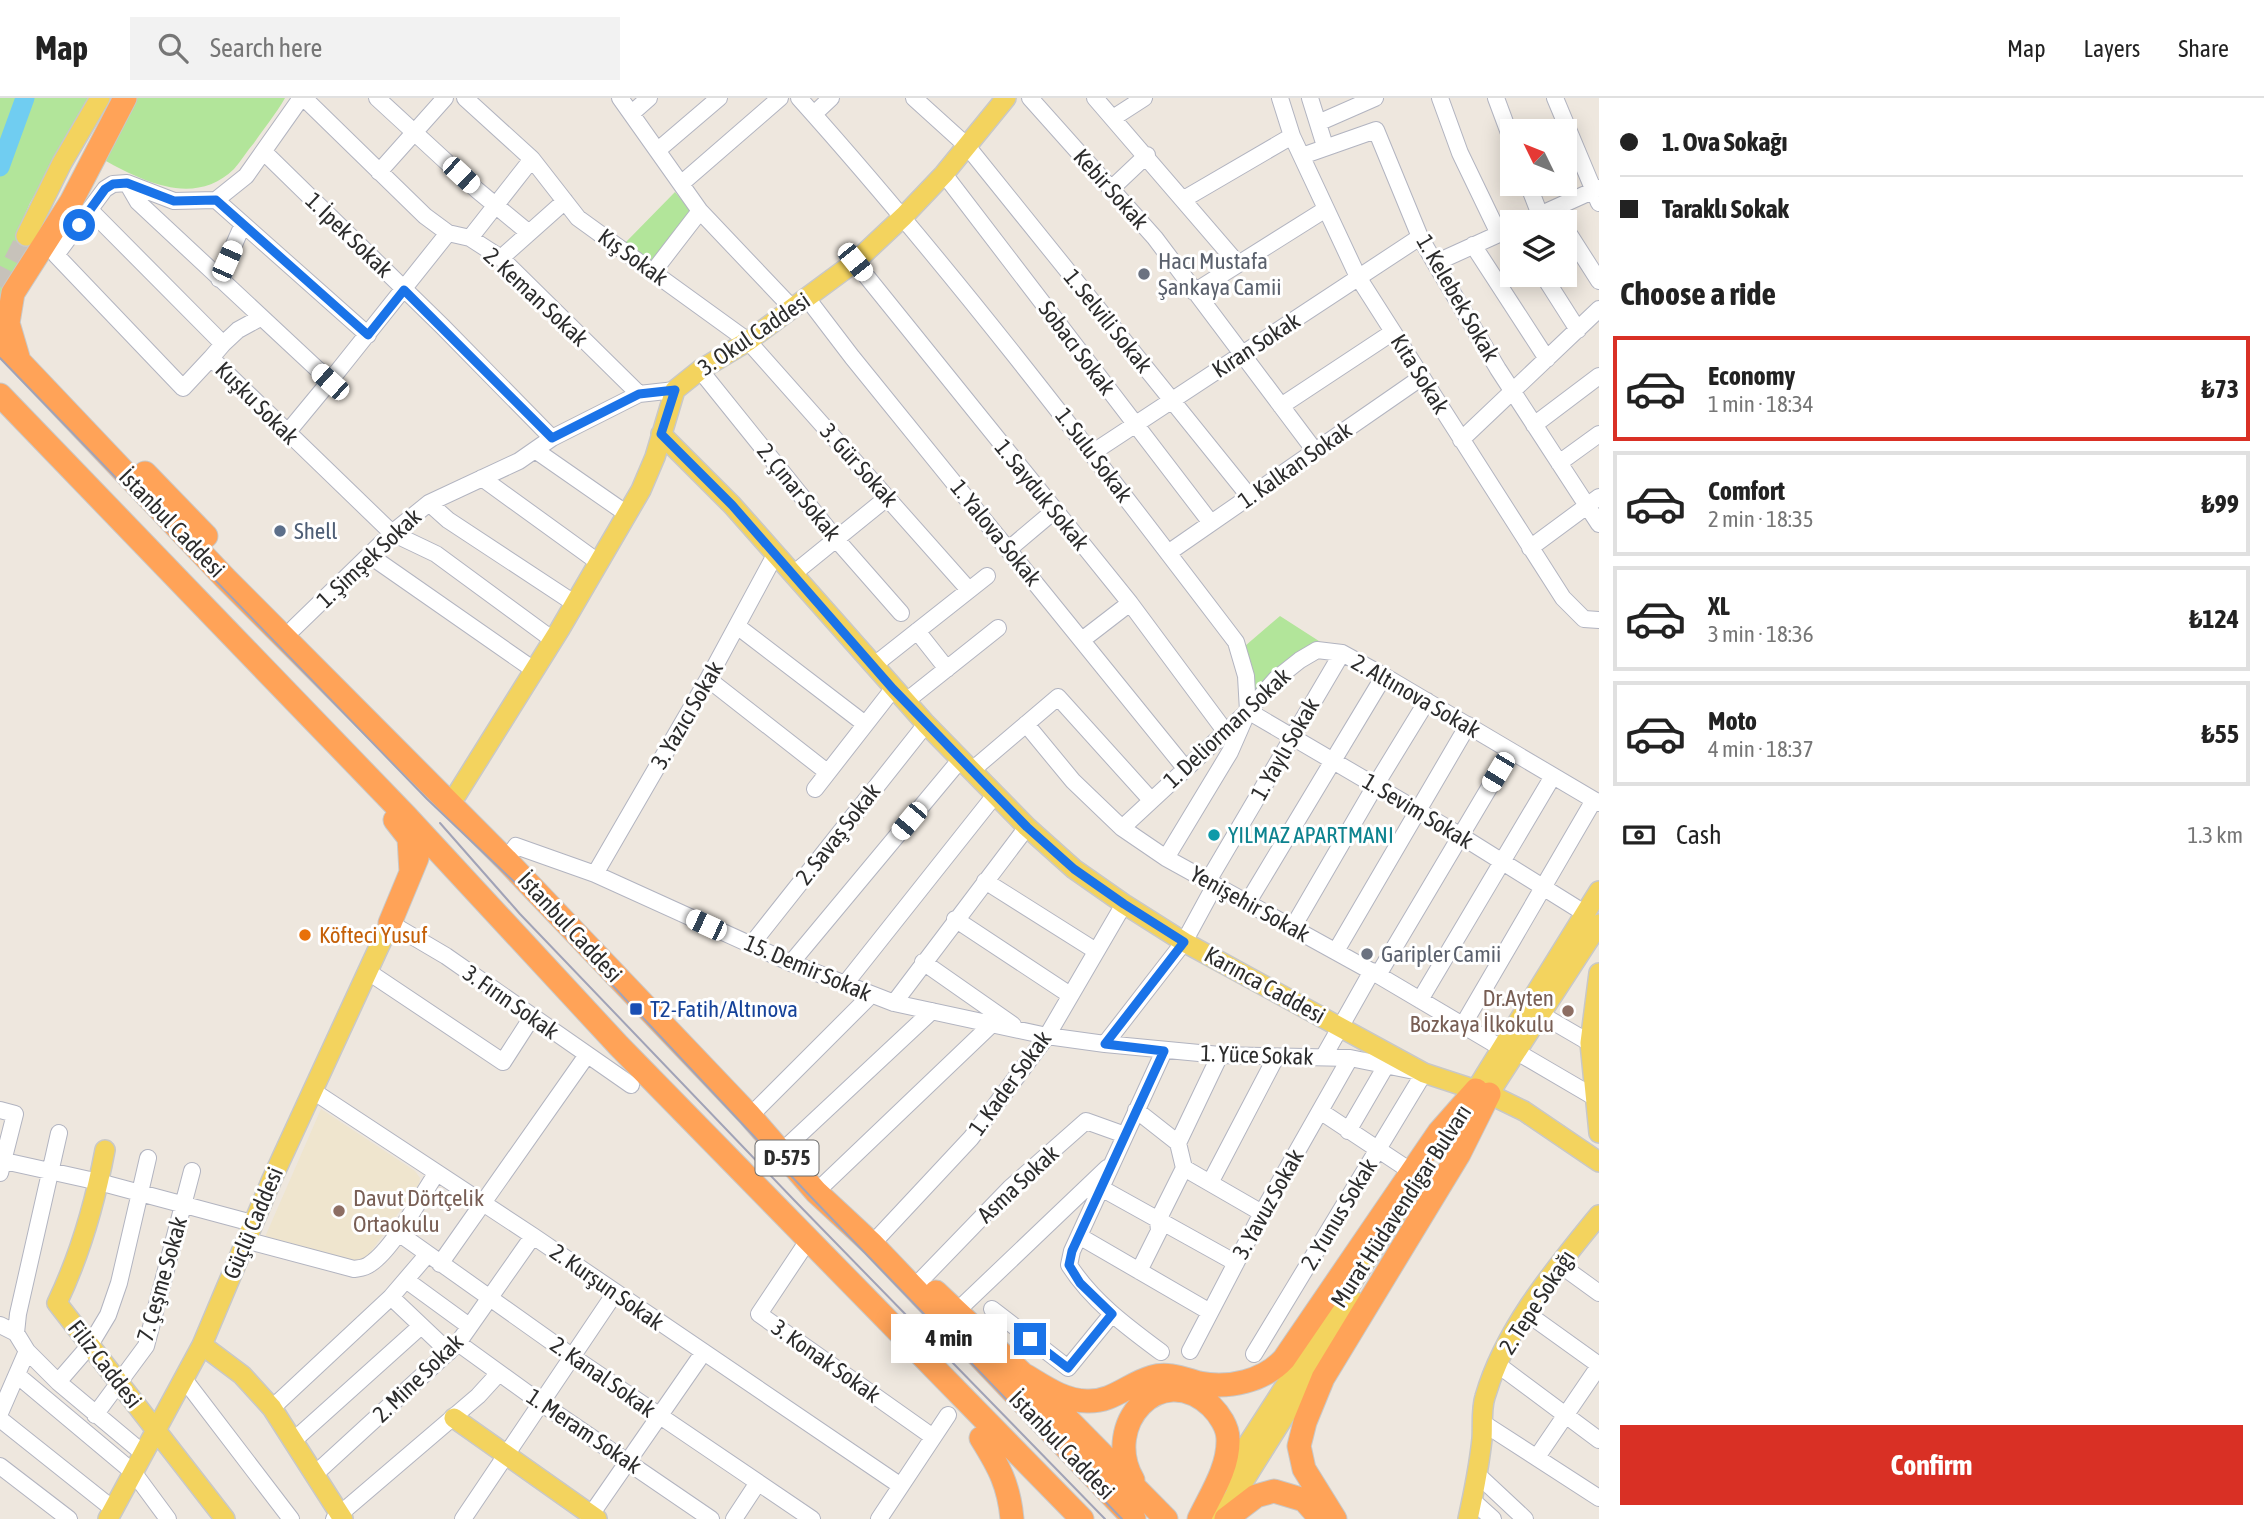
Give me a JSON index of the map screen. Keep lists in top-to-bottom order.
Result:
{
  "streets": {
    "highway": ["İstanbul Caddesi", "D-575"],
    "main road": [
      "3. Okul Caddesi",
      "Karınca Caddesi",
      "Murat Hüdavendigar Bulvarı",
      "Güçlü Caddesi",
      "2. Tepe Sokağı",
      "Filiz Caddesi"
    ],
    "street": [
      "Kebir Sokak",
      "1. İpek Sokak",
      "Kış Sokak",
      "2. Keman Sokak",
      "1. Kelebek Sokak",
      "1. Selvili Sokak",
      "Kıran Sokak",
      "Sobacı Sokak",
      "Kıta Sokak",
      "Kuşku Sokak",
      "1. Sulu Sokak",
      "3. Gür Sokak",
      "1. Kalkan Sokak",
      "2. Çınar Sokak",
      "1. Sayduk Sokak",
      "1. Yalova Sokak",
      "1. Şimşek Sokak",
      "2. Altınova Sokak",
      "3. Yazıcı Sokak",
      "1. Deliorman Sokak",
      "1. Yaylı Sokak",
      "1. Sevim Sokak",
      "2. Savaş Sokak",
      "Yenişehir Sokak",
      "15. Demir Sokak",
      "3. Fırın Sokak",
      "1. Yüce Sokak",
      "1. Kader Sokak",
      "Asma Sokak",
      "3. Yavuz Sokak",
      "2. Yunus Sokak",
      "7. Çeşme Sokak",
      "2. Kurşun Sokak",
      "3. Konak Sokak",
      "2. Kanal Sokak",
      "2. Mine Sokak",
      "1. Meram Sokak"
    ]
  },
  "crossings": [
    ["Kebir Sokak", "Kıran Sokak"],
    ["Kebir Sokak", "1. Kalkan Sokak"],
    ["1. İpek Sokak", "1. Şimşek Sokak"],
    ["Kış Sokak", "3. Okul Caddesi"],
    ["Kış Sokak", "3. Gür Sokak"],
    ["2. Keman Sokak", "1. Şimşek Sokak"],
    ["1. Kelebek Sokak", "Kıran Sokak"],
    ["1. Kelebek Sokak", "Kıta Sokak"],
    ["1. Selvili Sokak", "3. Okul Caddesi"],
    ["1. Selvili Sokak", "Kıran Sokak"],
    ["1. Selvili Sokak", "1. Kalkan Sokak"],
    ["3. Okul Caddesi", "Sobacı Sokak"],
    ["3. Okul Caddesi", "Kuşku Sokak"],
    ["3. Okul Caddesi", "1. Sulu Sokak"],
    ["3. Okul Caddesi", "3. Gür Sokak"],
    ["3. Okul Caddesi", "2. Çınar Sokak"],
    ["3. Okul Caddesi", "1. Sayduk Sokak"],
    ["3. Okul Caddesi", "İstanbul Caddesi"],
    ["3. Okul Caddesi", "1. Yalova Sokak"],
    ["3. Okul Caddesi", "1. Şimşek Sokak"],
    ["3. Okul Caddesi", "Karınca Caddesi"],
    ["Kıran Sokak", "Sobacı Sokak"],
    ["Kıran Sokak", "Kıta Sokak"],
    ["Kıran Sokak", "1. Sulu Sokak"],
    ["Sobacı Sokak", "1. Kalkan Sokak"],
    ["Kıta Sokak", "1. Kalkan Sokak"],
    ["Kuşku Sokak", "1. Şimşek Sokak"],
    ["1. Sulu Sokak", "1. Kalkan Sokak"],
    ["1. Sulu Sokak", "1. Deliorman Sokak"],
    ["1. Sulu Sokak", "1. Sevim Sokak"],
    ["1. Sayduk Sokak", "1. Deliorman Sokak"],
    ["İstanbul Caddesi", "15. Demir Sokak"],
    ["İstanbul Caddesi", "1. Kader Sokak"],
    ["İstanbul Caddesi", "3. Konak Sokak"],
    ["1. Yalova Sokak", "1. Deliorman Sokak"],
    ["2. Altınova Sokak", "1. Deliorman Sokak"],
    ["2. Altınova Sokak", "1. Yaylı Sokak"],
    ["3. Yazıcı Sokak", "15. Demir Sokak"],
    ["3. Yazıcı Sokak", "Karınca Caddesi"],
    ["1. Deliorman Sokak", "1. Yaylı Sokak"],
    ["1. Deliorman Sokak", "1. Sevim Sokak"],
    ["1. Deliorman Sokak", "Yenişehir Sokak"],
    ["1. Yaylı Sokak", "1. Sevim Sokak"],
    ["1. Yaylı Sokak", "Yenişehir Sokak"],
    ["1. Yaylı Sokak", "Karınca Caddesi"],
    ["1. Yaylı Sokak", "1. Yüce Sokak"],
    ["1. Sevim Sokak", "Murat Hüdavendigar Bulvarı"],
    ["2. Savaş Sokak", "15. Demir Sokak"],
    ["2. Savaş Sokak", "Karınca Caddesi"],
    ["Yenişehir Sokak", "Murat Hüdavendigar Bulvarı"],
    ["15. Demir Sokak", "1. Yüce Sokak"],
    ["15. Demir Sokak", "1. Kader Sokak"],
    ["Karınca Caddesi", "1. Yüce Sokak"],
    ["Karınca Caddesi", "1. Kader Sokak"],
    ["Karınca Caddesi", "Murat Hüdavendigar Bulvarı"],
    ["Karınca Caddesi", "2. Yunus Sokak"],
    ["3. Fırın Sokak", "Güçlü Caddesi"],
    ["1. Yüce Sokak", "1. Kader Sokak"],
    ["1. Yüce Sokak", "3. Yavuz Sokak"],
    ["1. Yüce Sokak", "2. Yunus Sokak"],
    ["Güçlü Caddesi", "2. Kurşun Sokak"],
    ["Güçlü Caddesi", "Filiz Caddesi"],
    ["7. Çeşme Sokak", "Filiz Caddesi"],
    ["2. Kurşun Sokak", "2. Mine Sokak"],
    ["2. Kanal Sokak", "2. Mine Sokak"],
    ["2. Mine Sokak", "1. Meram Sokak"]
  ],
  "places": {
    "other": [
      "Hacı Mustafa Şankaya Camii",
      "Shell",
      "YILMAZ APARTMANI",
      "Köfteci Yusuf",
      "Garipler Camii",
      "Dr.Ayten Bozkaya İlkokulu",
      "Davut Dörtçelik Ortaokulu"
    ],
    "transit": ["T2-Fatih/Altınova"]
  },
  "north": "top left",
  "page": {
    "header": "Map",
    "search": "Search here",
    "nav": ["Map", "Layers", "Share"],
    "banner": ["1. Ova Sokağı", "Taraklı Sokak"],
    "heading": "Choose a ride",
    "list": [
      {
        "name": "Economy",
        "note": "1 min · 18:34",
        "value": "₺73"
      },
      {
        "name": "Comfort",
        "note": "2 min · 18:35",
        "value": "₺99"
      },
      {
        "name": "XL",
        "note": "3 min · 18:36",
        "value": "₺124"
      },
      {
        "name": "Moto",
        "note": "4 min · 18:37",
        "value": "₺55"
      }
    ],
    "pay": ["Cash", "1.3 km"],
    "bubble": "4 min",
    "buttons": "Confirm"
  }
}
